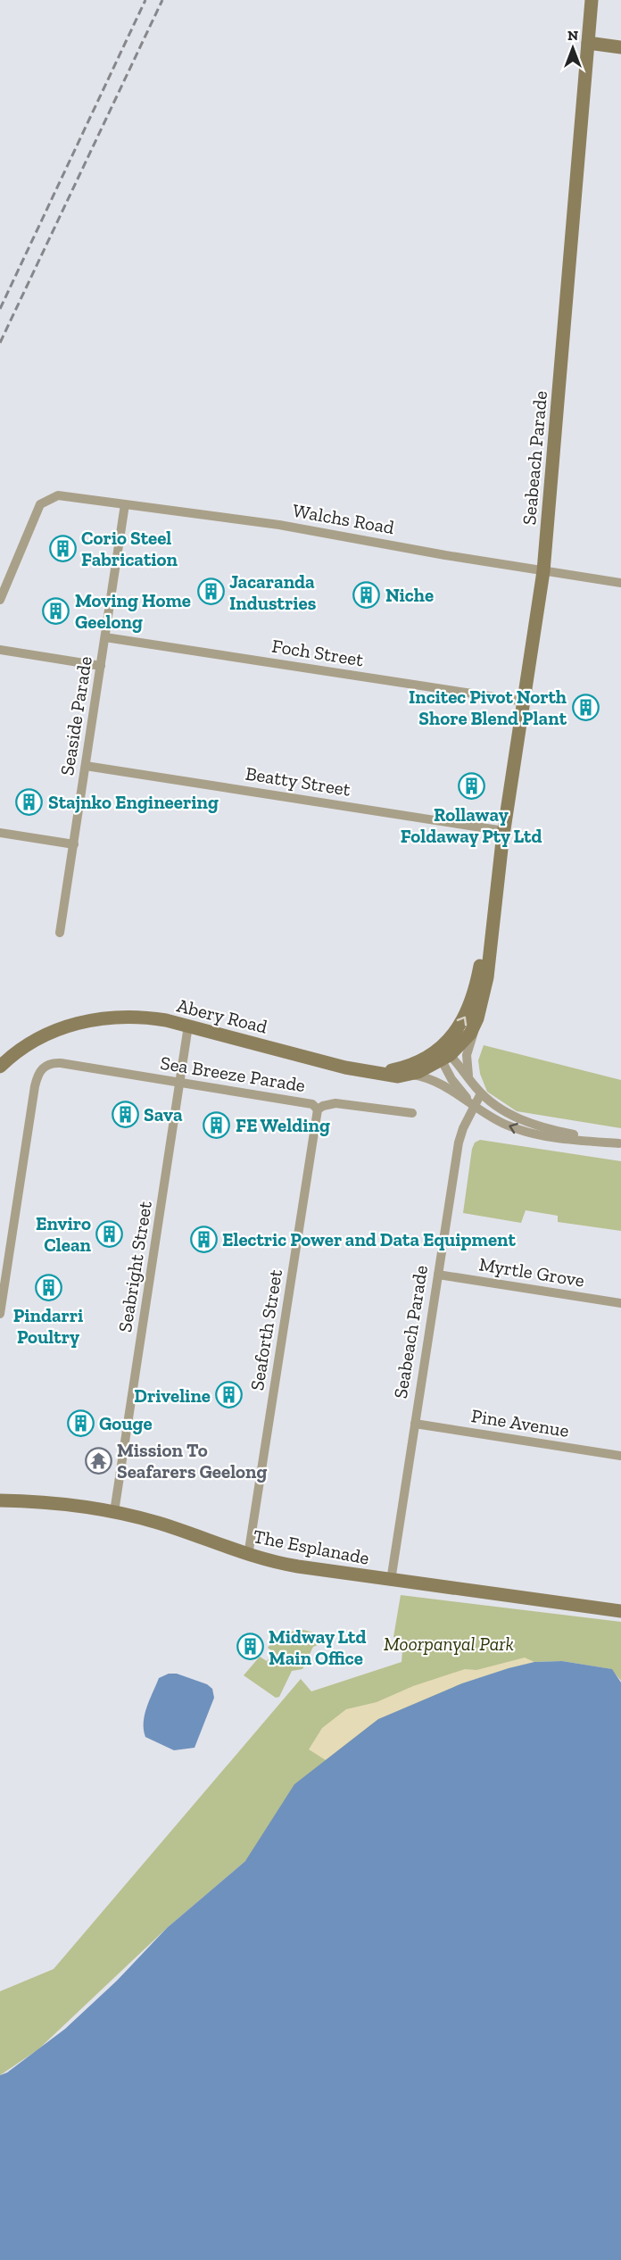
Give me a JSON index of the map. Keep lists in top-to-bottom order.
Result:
{
  "streets": {
    "main road": ["Seabeach Parade", "Abery Road", "The Esplanade"],
    "street": [
      "Walchs Road",
      "Foch Street",
      "Seaside Parade",
      "Beatty Street",
      "Sea Breeze Parade",
      "Seabright Street",
      "Myrtle Grove",
      "Seaforth Street",
      "Pine Avenue"
    ]
  },
  "crossings": [
    ["Seabeach Parade", "Walchs Road"],
    ["Seabeach Parade", "Foch Street"],
    ["Seabeach Parade", "Beatty Street"],
    ["Seabeach Parade", "Abery Road"],
    ["Seabeach Parade", "Myrtle Grove"],
    ["Seabeach Parade", "Pine Avenue"],
    ["Seabeach Parade", "The Esplanade"],
    ["Walchs Road", "Seaside Parade"],
    ["Foch Street", "Seaside Parade"],
    ["Seaside Parade", "Beatty Street"],
    ["Abery Road", "Seabright Street"],
    ["Sea Breeze Parade", "Seabright Street"],
    ["Sea Breeze Parade", "Seaforth Street"],
    ["Seabright Street", "The Esplanade"],
    ["Seaforth Street", "The Esplanade"]
  ],
  "parks": ["Moorpanyal Park"],
  "places": {
    "building": [
      "Corio Steel Fabrication",
      "Jacaranda Industries",
      "Niche",
      "Moving Home Geelong",
      "Incitec Pivot North Shore Blend Plant",
      "Rollaway Foldaway Pty Ltd",
      "Stajnko Engineering",
      "Sava",
      "FE Welding",
      "Enviro Clean",
      "Electric Power and Data Equipment",
      "Pindarri Poultry",
      "Driveline",
      "Gouge",
      "Midway Ltd Main Office"
    ],
    "temple": ["Mission To Seafarers Geelong"]
  },
  "north": "top"
}
